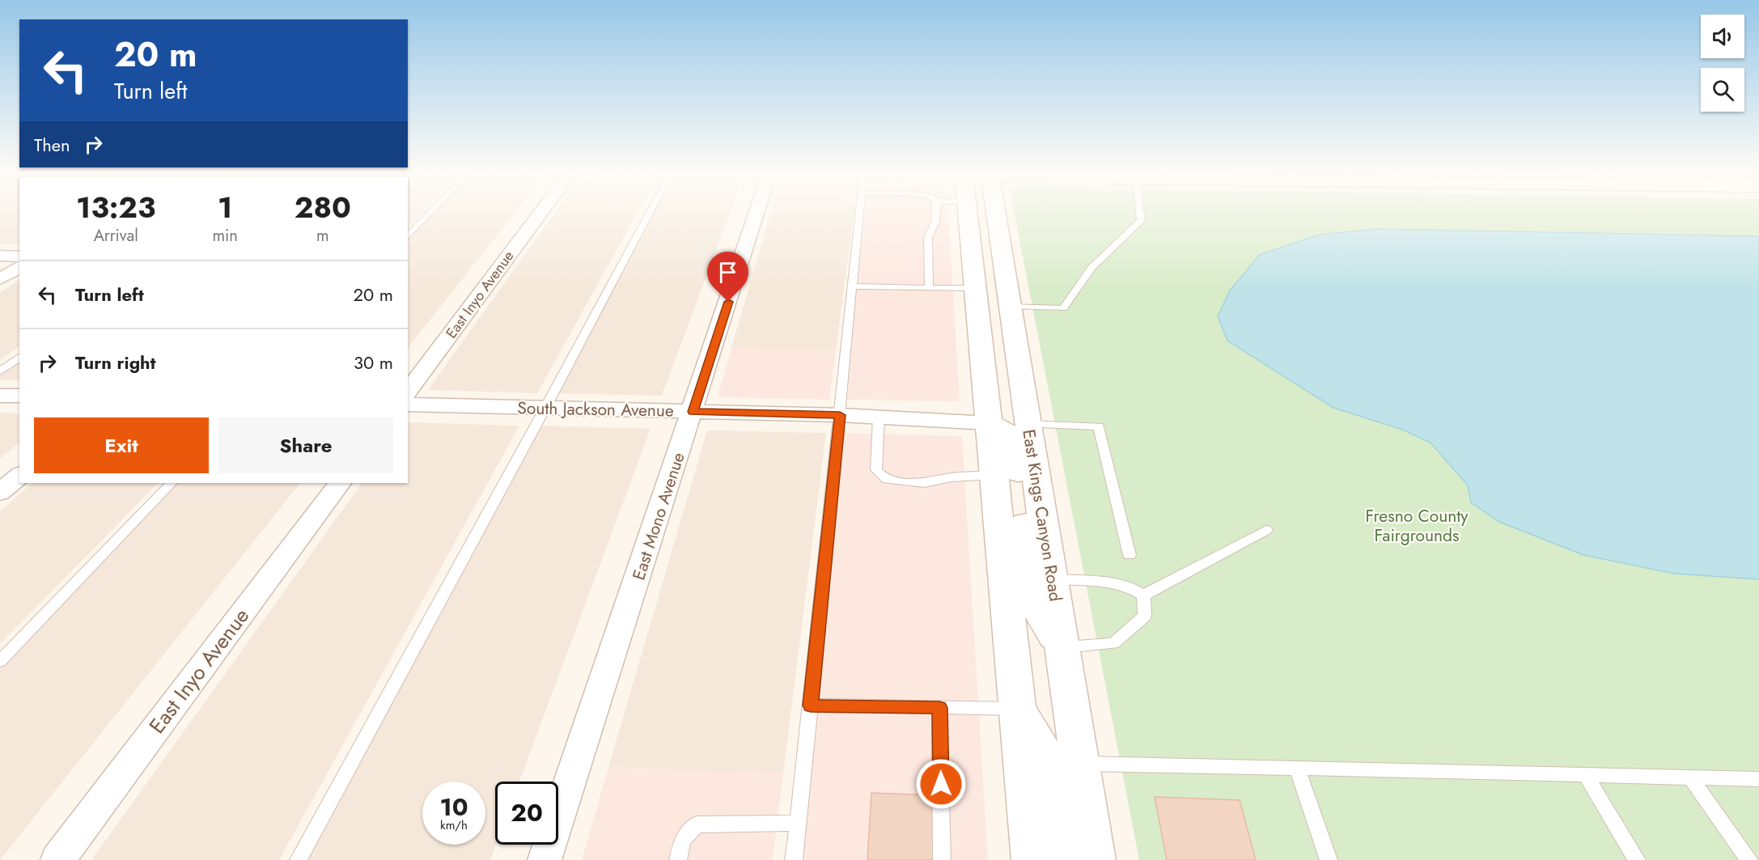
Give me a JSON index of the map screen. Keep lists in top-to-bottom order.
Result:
{
  "streets": {
    "main road": ["East Kings Canyon Road"],
    "street": ["East Inyo Avenue", "South Jackson Avenue", "East Mono Avenue"]
  },
  "crossings": [
    ["South Jackson Avenue", "East Mono Avenue"]
  ],
  "parks": ["Fresno County Fairgrounds"],
  "page": {
    "turn": ["20 m", "Turn left"],
    "then": "Then",
    "eta": [
      "13:23",
      "Arrival",
      "1",
      "min",
      "280",
      "m"
    ],
    "list": [
      {
        "name": "Turn left",
        "value": "20 m"
      },
      {
        "name": "Turn right",
        "value": "30 m"
      }
    ],
    "buttons": ["Exit", "Share"],
    "speed": "10 km/h",
    "limit": "20"
  }
}
